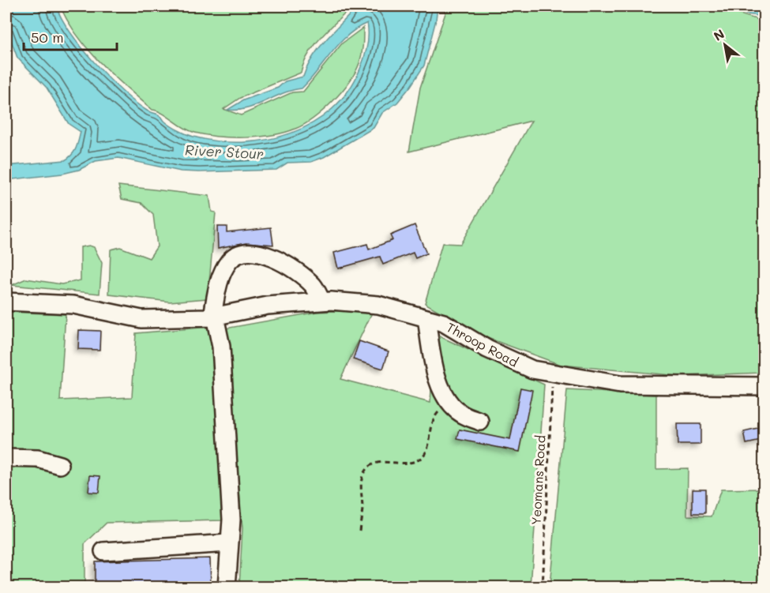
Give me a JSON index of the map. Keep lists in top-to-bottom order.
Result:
{
  "streets": {
    "street": ["Throop Road"],
    "path": ["Yeomans Road"]
  },
  "crossings": [
    ["Throop Road", "Yeomans Road"]
  ],
  "water": ["River Stour"],
  "scale_bar": "50 m",
  "north": "top left"
}
